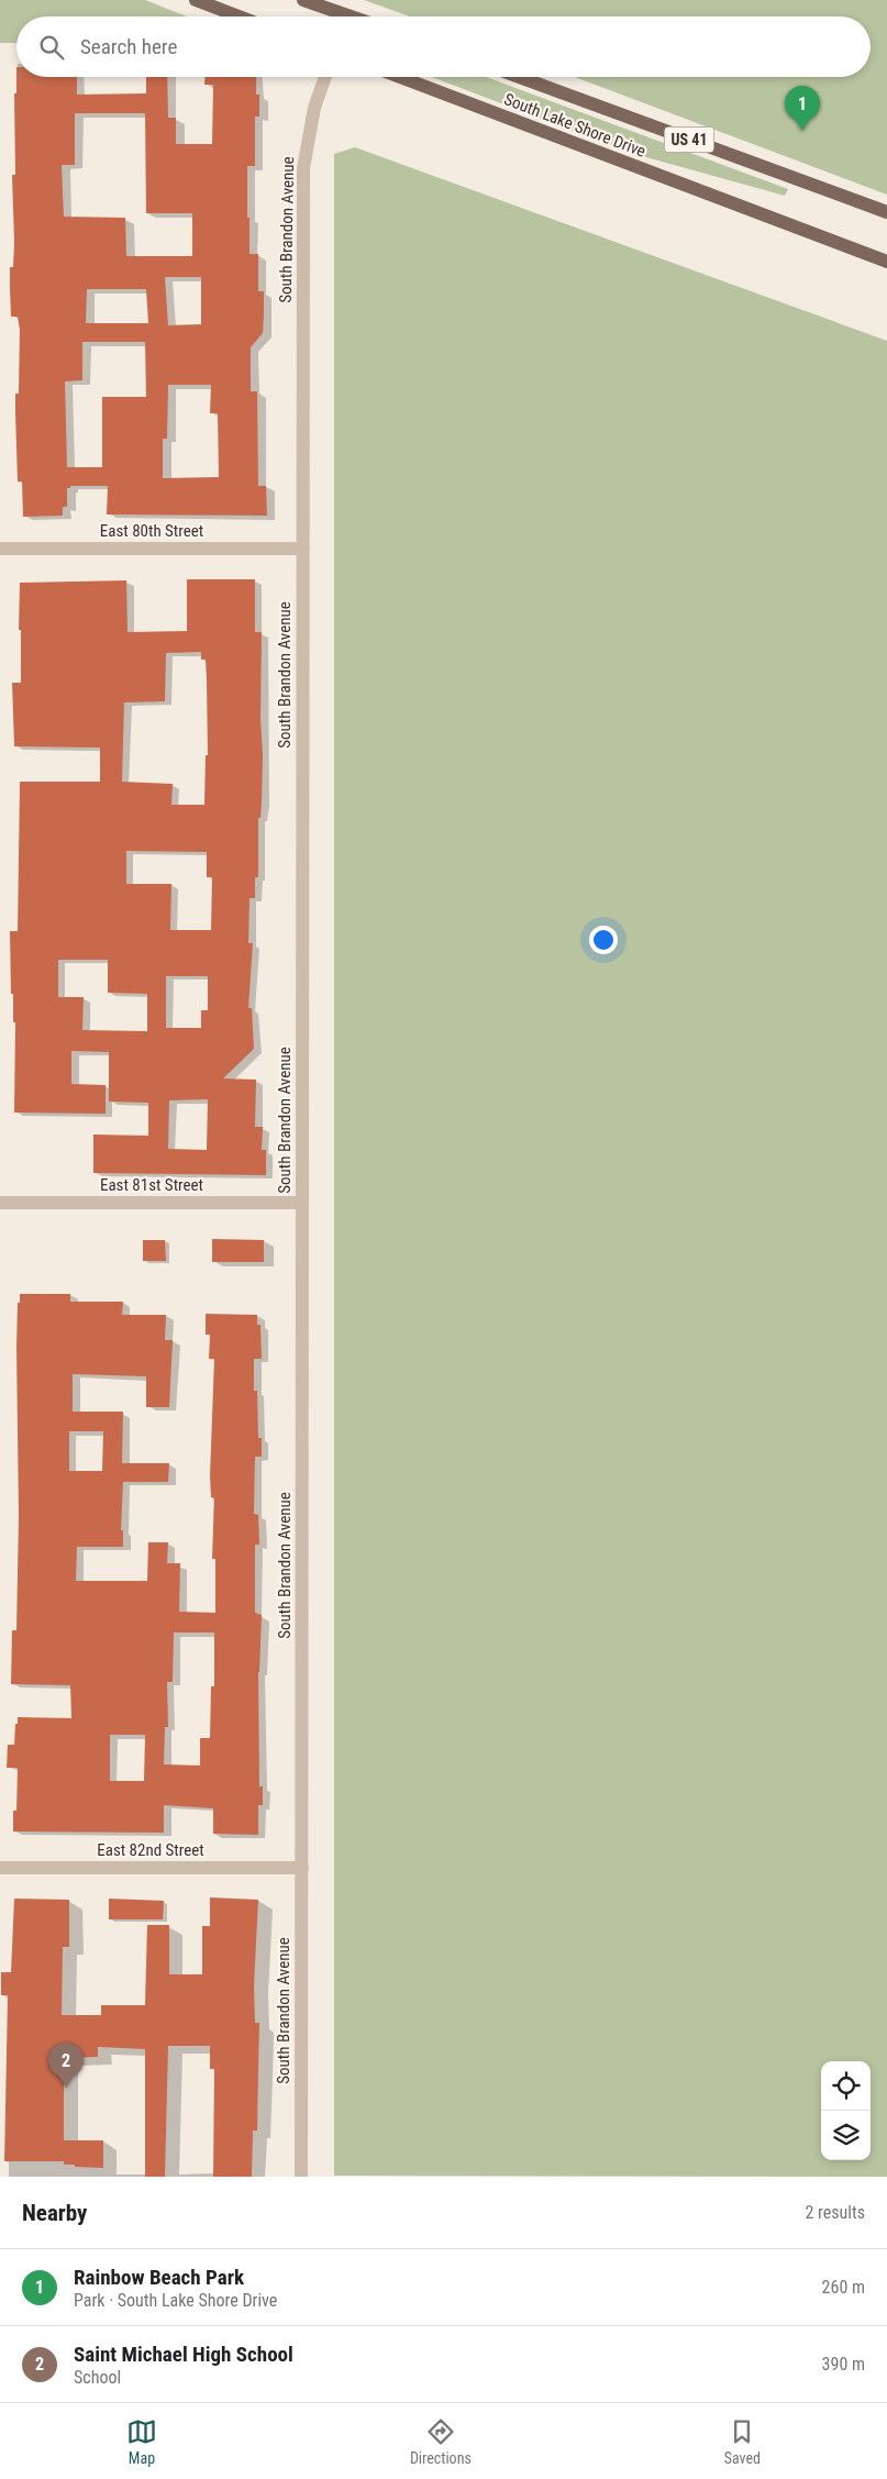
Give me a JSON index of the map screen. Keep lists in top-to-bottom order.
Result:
{
  "streets": {
    "main road": ["South Lake Shore Drive", "US 41"],
    "street": [
      "South Brandon Avenue",
      "East 80th Street",
      "East 81st Street",
      "East 82nd Street"
    ]
  },
  "crossings": [
    ["South Brandon Avenue", "East 80th Street"],
    ["South Brandon Avenue", "East 81st Street"],
    ["South Brandon Avenue", "East 82nd Street"]
  ],
  "page": {
    "search": "Search here",
    "pins": ["1", "2"],
    "heading": ["Nearby", "2 results"],
    "list": [
      {
        "mark": "1",
        "name": "Rainbow Beach Park",
        "note": "Park · South Lake Shore Drive",
        "value": "260 m"
      },
      {
        "mark": "2",
        "name": "Saint Michael High School",
        "note": "School",
        "value": "390 m"
      }
    ],
    "nav": ["Map", "Directions", "Saved"]
  }
}
